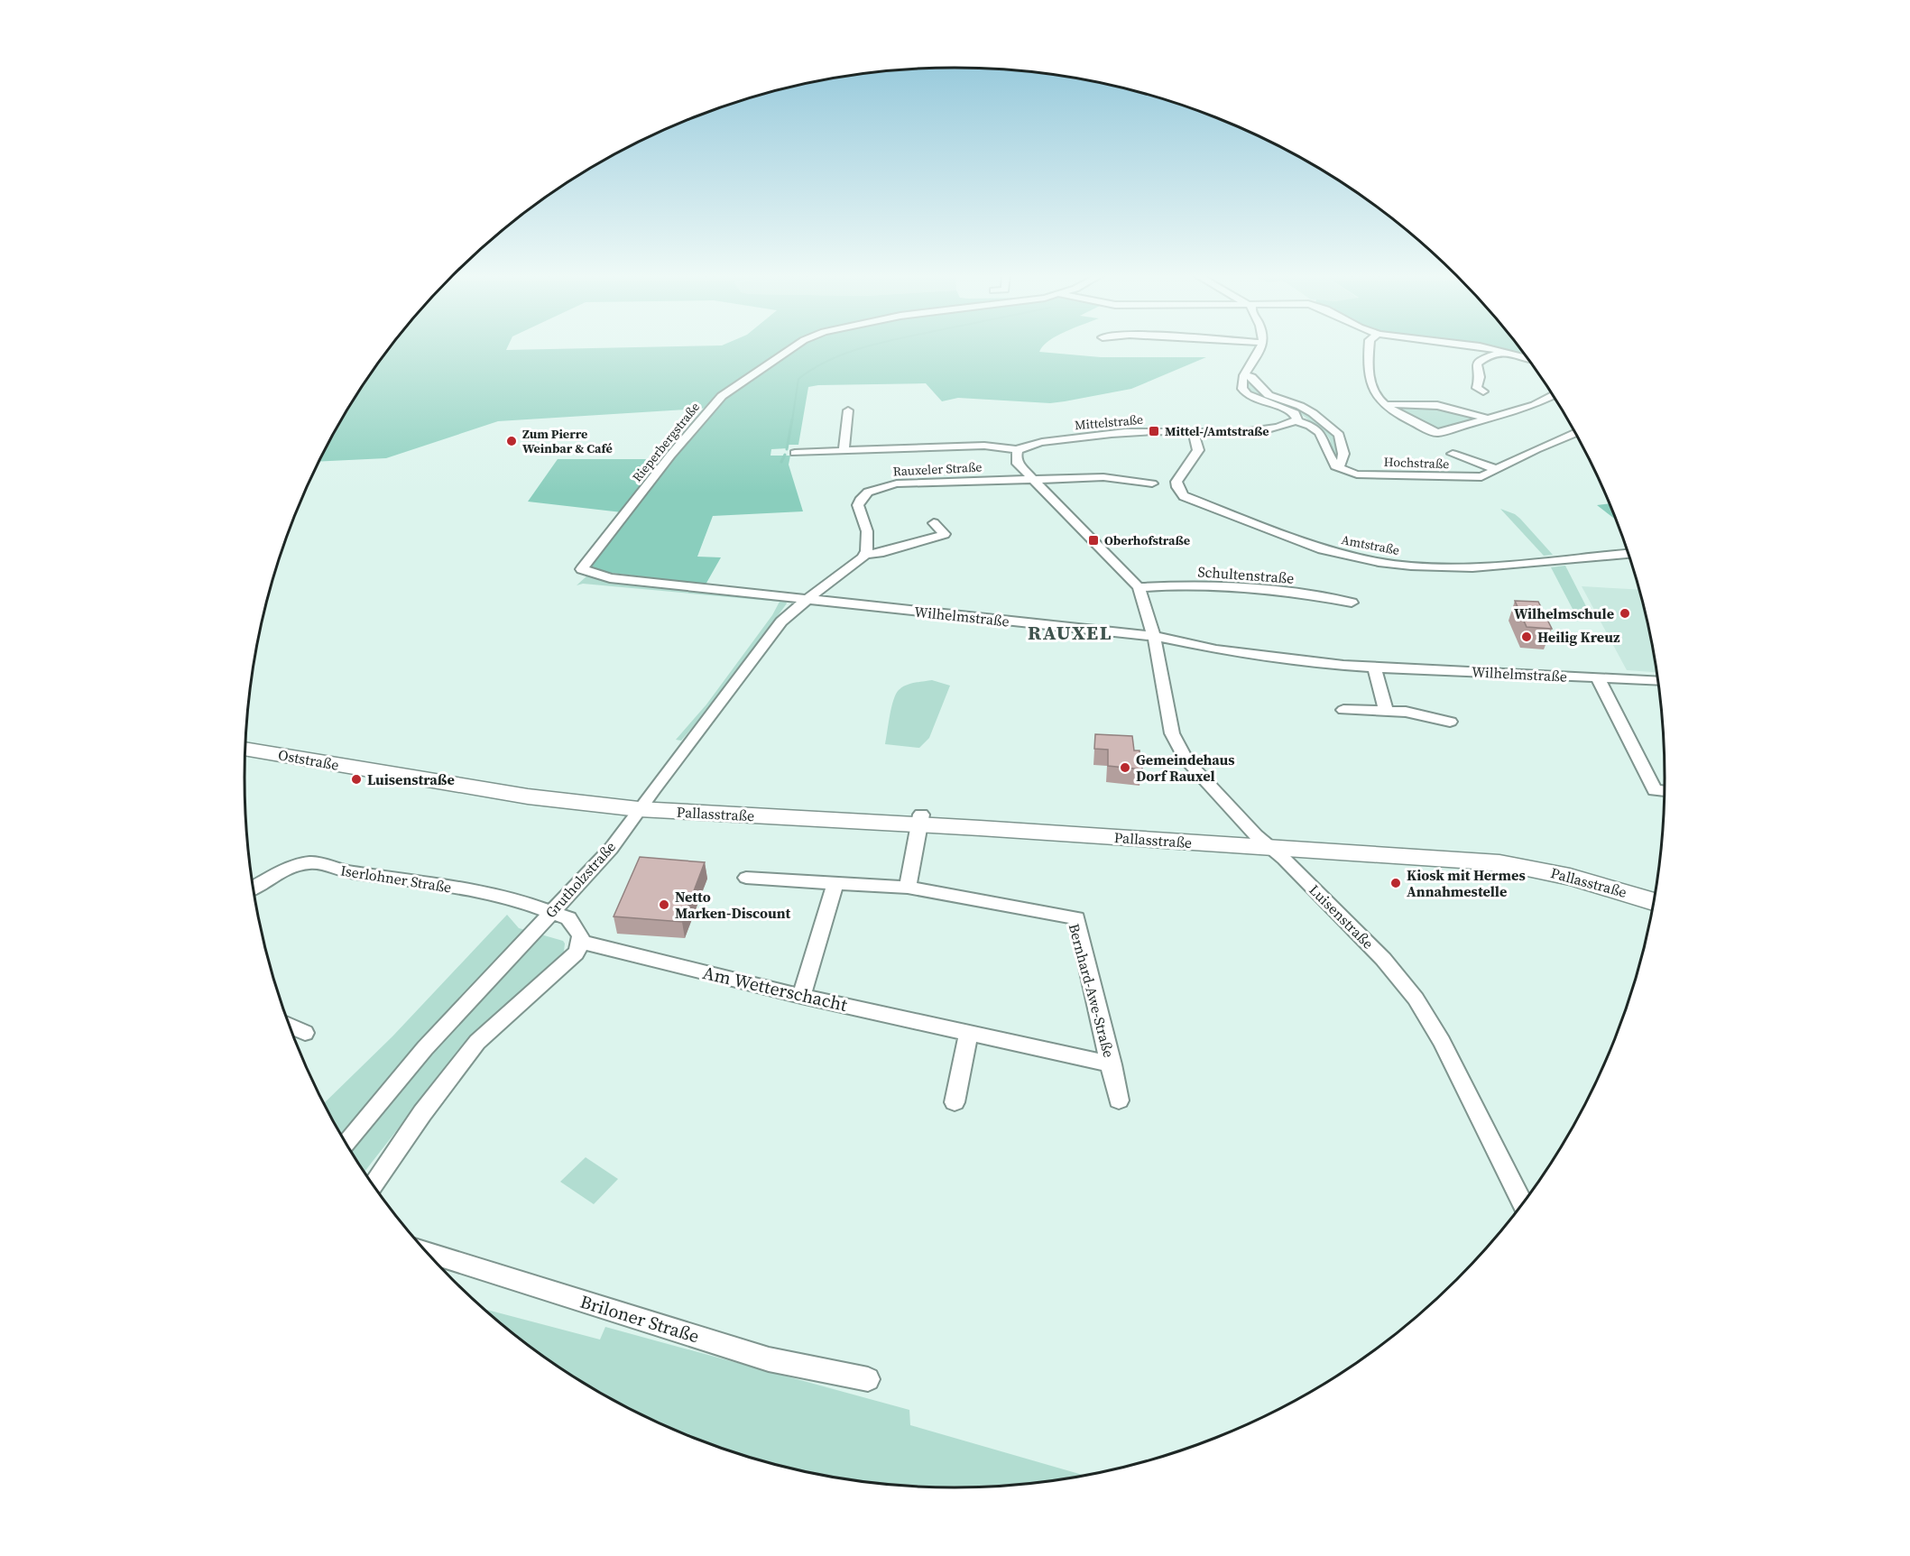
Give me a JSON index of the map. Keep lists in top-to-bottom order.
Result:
{
  "streets": {
    "main road": ["Oststraße", "Pallasstraße"],
    "street": [
      "Mittelstraße",
      "Rieperbergstraße",
      "Hochstraße",
      "Rauxeler Straße",
      "Amtstraße",
      "Schultenstraße",
      "Wilhelmstraße",
      "Iserlohner Straße",
      "Grutholzstraße",
      "Luisenstraße",
      "Am Wetterschacht",
      "Bernhard-Awe-Straße",
      "Briloner Straße"
    ]
  },
  "crossings": [
    ["Mittelstraße", "Amtstraße"],
    ["Rieperbergstraße", "Wilhelmstraße"],
    ["Wilhelmstraße", "Grutholzstraße"],
    ["Wilhelmstraße", "Luisenstraße"],
    ["Oststraße", "Pallasstraße"],
    ["Oststraße", "Grutholzstraße"],
    ["Pallasstraße", "Grutholzstraße"],
    ["Pallasstraße", "Luisenstraße"],
    ["Iserlohner Straße", "Grutholzstraße"],
    ["Am Wetterschacht", "Bernhard-Awe-Straße"]
  ],
  "districts": ["RAUXEL"],
  "places": {
    "transit": ["Mittel-/Amtstraße", "Oberhofstraße"],
    "other": [
      "Zum Pierre Weinbar & Café",
      "Wilhelmschule",
      "Heilig Kreuz",
      "Gemeindehaus Dorf Rauxel",
      "Luisenstraße",
      "Kiosk mit Hermes Annahmestelle",
      "Netto Marken-Discount"
    ]
  }
}
